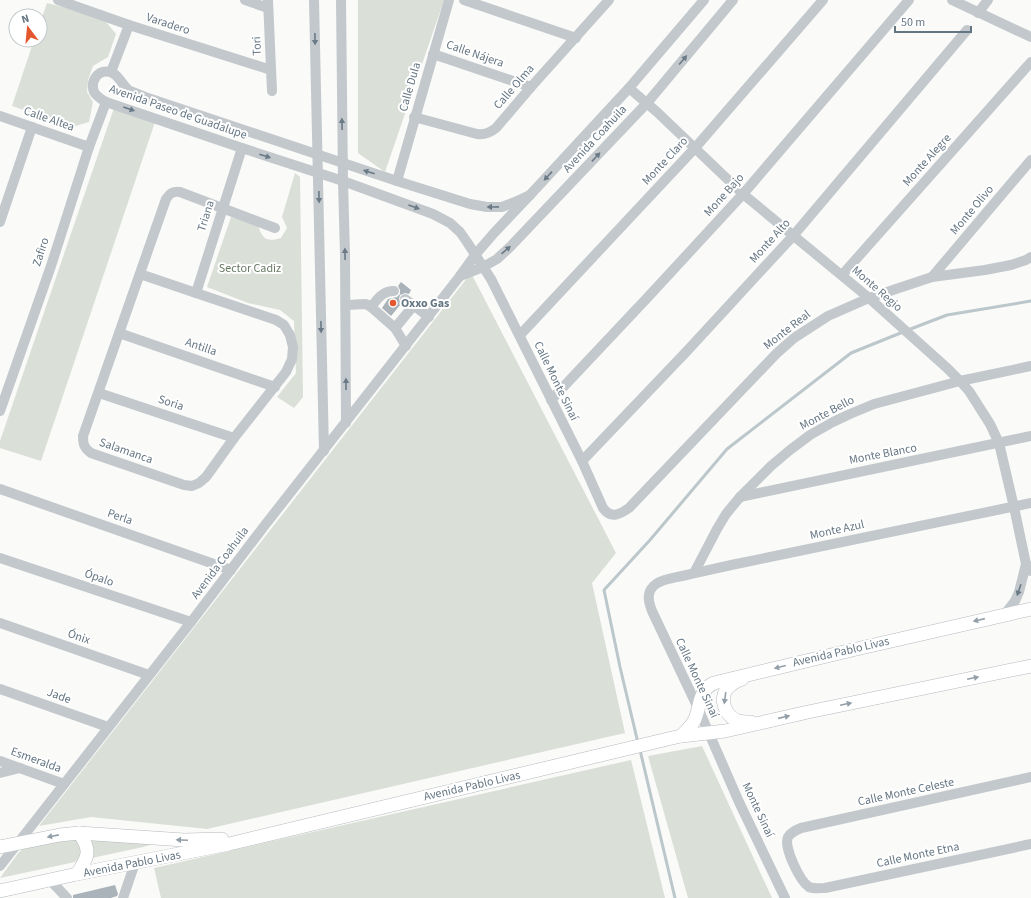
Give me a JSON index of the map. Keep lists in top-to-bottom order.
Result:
{
  "streets": {
    "main road": ["Avenida Pablo Livas"],
    "street": [
      "Varadero",
      "Tori",
      "Calle Nájera",
      "Calle Dula",
      "Calle Olma",
      "Avenida Paseo de Guadalupe",
      "Calle Altea",
      "Avenida Coahuila",
      "Monte Alegre",
      "Monte Claro",
      "Mone Bajo",
      "Monte Olivo",
      "Triana",
      "Monte Alto",
      "Zafiro",
      "Monte Regio",
      "Monte Real",
      "Antilla",
      "Calle Monte Sinaí",
      "Soria",
      "Monte Bello",
      "Salamanca",
      "Monte Blanco",
      "Perla",
      "Monte Azul",
      "Ópalo",
      "Ónix",
      "Jade",
      "Esmeralda",
      "Calle Monte Celeste",
      "Monte Sinaí",
      "Calle Monte Etna"
    ]
  },
  "crossings": [
    ["Varadero", "Tori"],
    ["Calle Nájera", "Calle Dula"],
    ["Calle Nájera", "Calle Olma"],
    ["Calle Dula", "Calle Olma"],
    ["Calle Dula", "Avenida Paseo de Guadalupe"],
    ["Avenida Paseo de Guadalupe", "Avenida Coahuila"],
    ["Avenida Paseo de Guadalupe", "Triana"],
    ["Avenida Paseo de Guadalupe", "Zafiro"],
    ["Avenida Paseo de Guadalupe", "Calle Monte Sinaí"],
    ["Calle Altea", "Zafiro"],
    ["Avenida Coahuila", "Monte Regio"],
    ["Avenida Coahuila", "Calle Monte Sinaí"],
    ["Avenida Coahuila", "Perla"],
    ["Avenida Coahuila", "Ópalo"],
    ["Avenida Coahuila", "Ónix"],
    ["Avenida Coahuila", "Avenida Pablo Livas"],
    ["Avenida Coahuila", "Jade"],
    ["Avenida Coahuila", "Esmeralda"],
    ["Monte Alegre", "Monte Regio"],
    ["Monte Claro", "Monte Regio"],
    ["Monte Claro", "Calle Monte Sinaí"],
    ["Mone Bajo", "Monte Regio"],
    ["Mone Bajo", "Calle Monte Sinaí"],
    ["Monte Olivo", "Monte Real"],
    ["Triana", "Salamanca"],
    ["Monte Alto", "Monte Regio"],
    ["Monte Alto", "Calle Monte Sinaí"],
    ["Monte Regio", "Monte Real"],
    ["Monte Regio", "Monte Bello"],
    ["Monte Regio", "Monte Blanco"],
    ["Monte Regio", "Monte Azul"],
    ["Monte Regio", "Avenida Pablo Livas"],
    ["Monte Real", "Calle Monte Sinaí"],
    ["Antilla", "Salamanca"],
    ["Calle Monte Sinaí", "Monte Azul"],
    ["Calle Monte Sinaí", "Avenida Pablo Livas"],
    ["Calle Monte Sinaí", "Monte Sinaí"],
    ["Soria", "Salamanca"],
    ["Monte Bello", "Monte Blanco"],
    ["Monte Bello", "Monte Azul"],
    ["Avenida Pablo Livas", "Monte Sinaí"],
    ["Calle Monte Celeste", "Calle Monte Etna"]
  ],
  "parks": ["Sector Cadiz"],
  "places": ["Oxxo Gas"],
  "scale_bar": "50 m",
  "north": "top"
}
